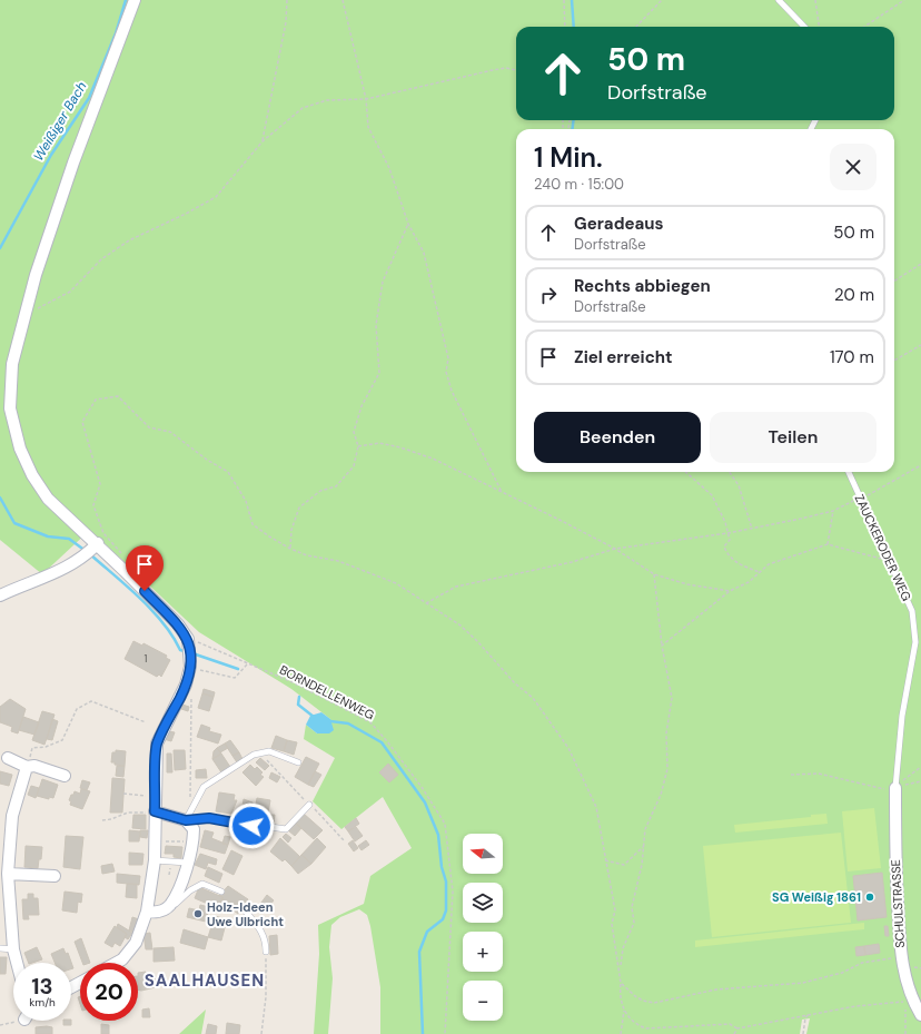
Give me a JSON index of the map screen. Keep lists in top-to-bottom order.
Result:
{
  "streets": {
    "street": ["SCHULSTRASSE"],
    "lane": ["ZAUCKERODER WEG"],
    "path": ["BORNDELLENWEG"]
  },
  "crossings": [
    ["ZAUCKERODER WEG", "SCHULSTRASSE"]
  ],
  "districts": ["SAALHAUSEN"],
  "water": ["Weißiger Bach"],
  "places": ["SG Weißig 1861", "Holz-Ideen Uwe Ulbricht"],
  "house_numbers": ["1"],
  "north": "left",
  "page": {
    "turn": ["50 m", "Dorfstraße"],
    "heading": ["1 Min.", "240 m · 15:00"],
    "list": [
      {
        "name": "Geradeaus",
        "note": "Dorfstraße",
        "value": "50 m"
      },
      {
        "name": "Rechts abbiegen",
        "note": "Dorfstraße",
        "value": "20 m"
      },
      {
        "name": "Ziel erreicht",
        "value": "170 m"
      }
    ],
    "buttons": ["Beenden", "Teilen"],
    "map_buttons": ["+", "−"],
    "speed": "13 km/h",
    "limit": "20"
  }
}
